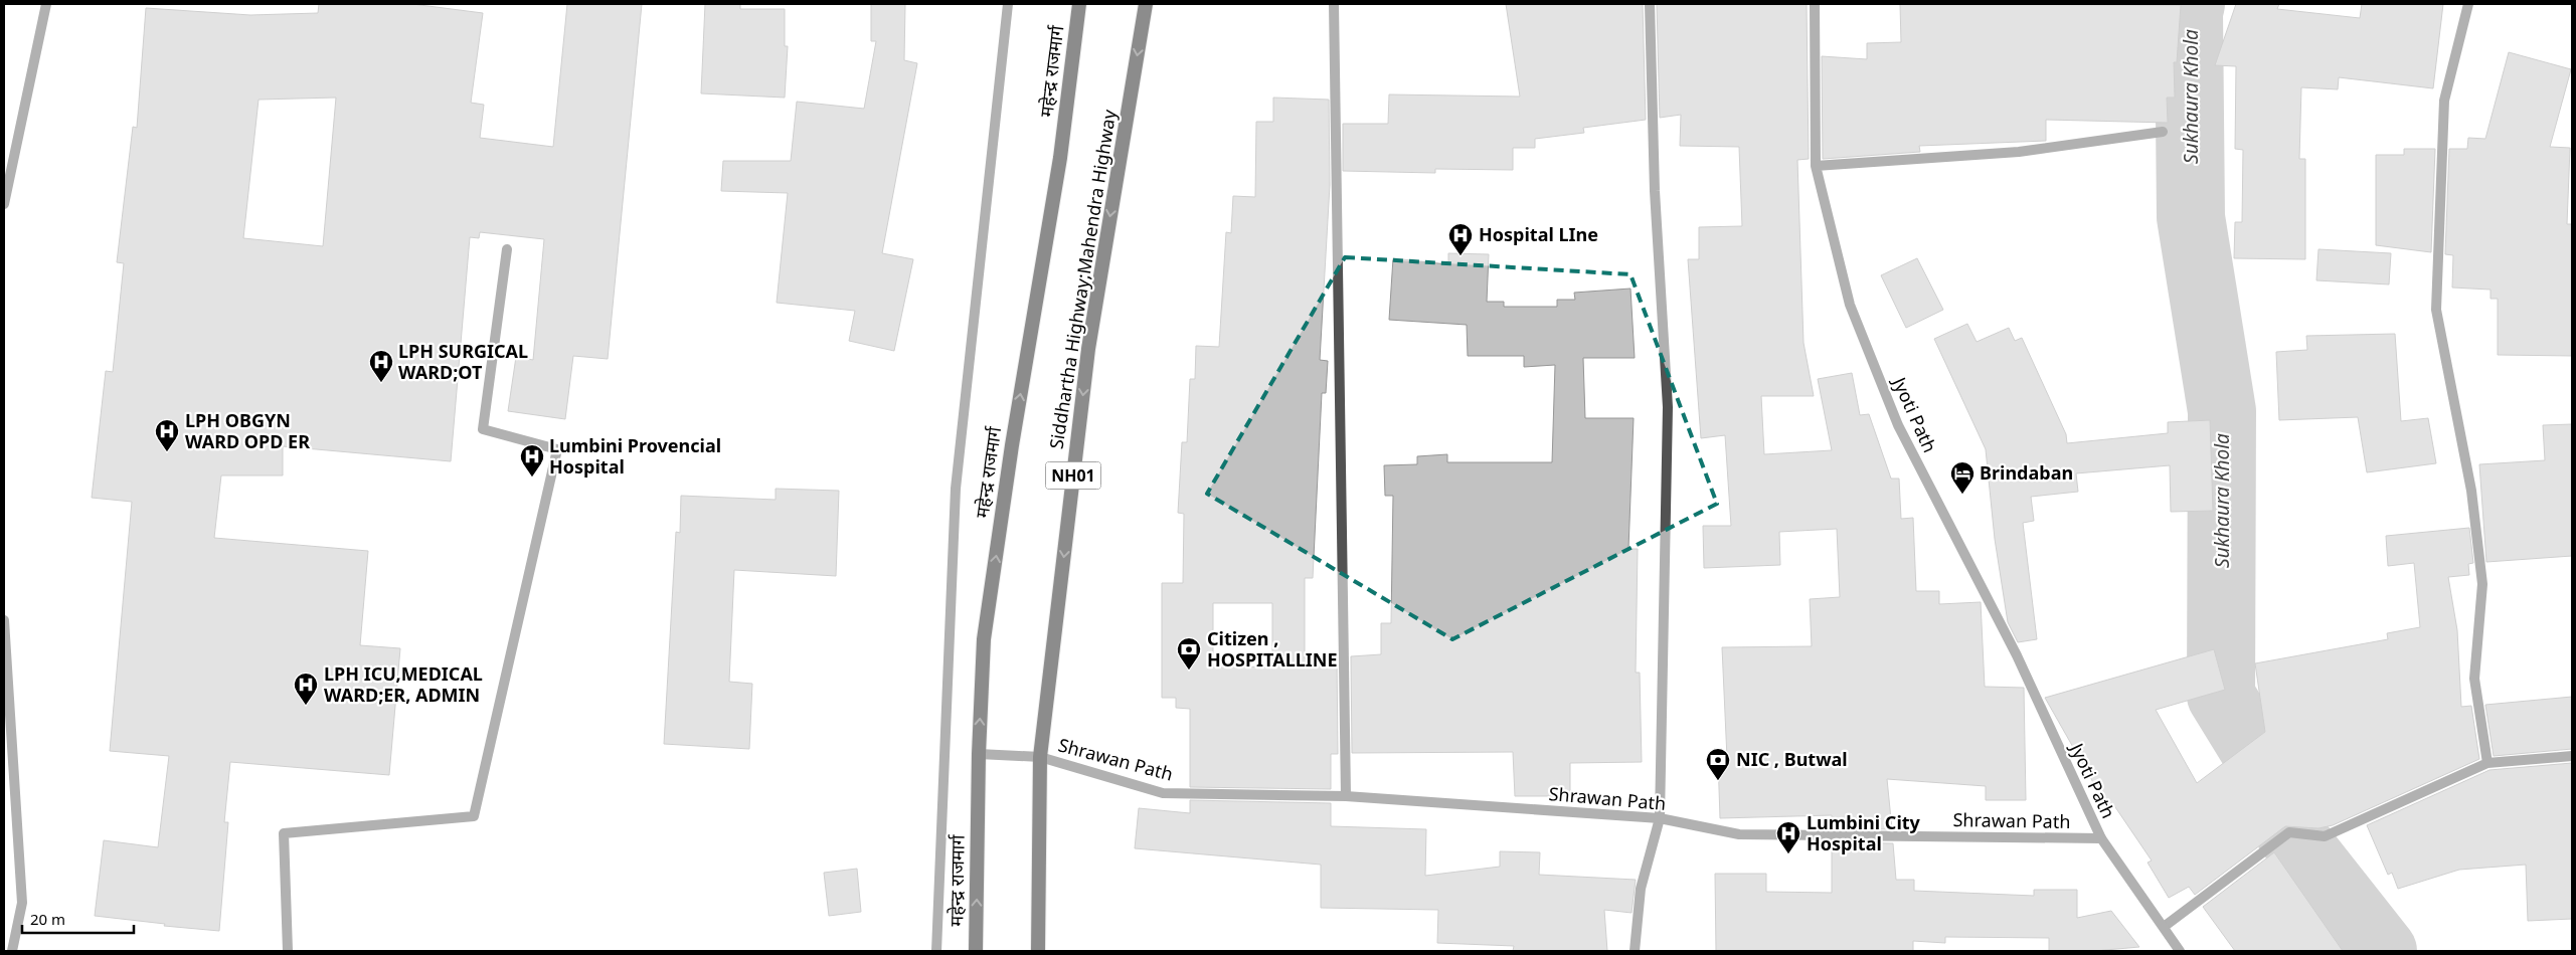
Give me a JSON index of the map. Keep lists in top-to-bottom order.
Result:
{
  "streets": {
    "highway": ["महेन्द्र राजमार्ग", "Siddhartha Highway;Mahendra Highway", "NH01"],
    "street": ["Jyoti Path", "Shrawan Path"]
  },
  "crossings": [
    ["महेन्द्र राजमार्ग", "Shrawan Path"],
    ["Siddhartha Highway;Mahendra Highway", "Shrawan Path"],
    ["Jyoti Path", "Shrawan Path"]
  ],
  "one_way": ["महेन्द्र राजमार्ग", "Siddhartha Highway;Mahendra Highway"],
  "water": ["Sukhaura Khola"],
  "places": {
    "hospital": [
      "Hospital LIne",
      "LPH SURGICAL WARD;OT",
      "LPH OBGYN WARD OPD ER",
      "Lumbini Provencial Hospital",
      "LPH ICU,MEDICAL WARD;ER, ADMIN",
      "Lumbini City Hospital"
    ],
    "hotel": ["Brindaban"],
    "bank": ["Citizen , HOSPITALLINE", "NIC , Butwal"]
  },
  "scale_bar": "20 m"
}
